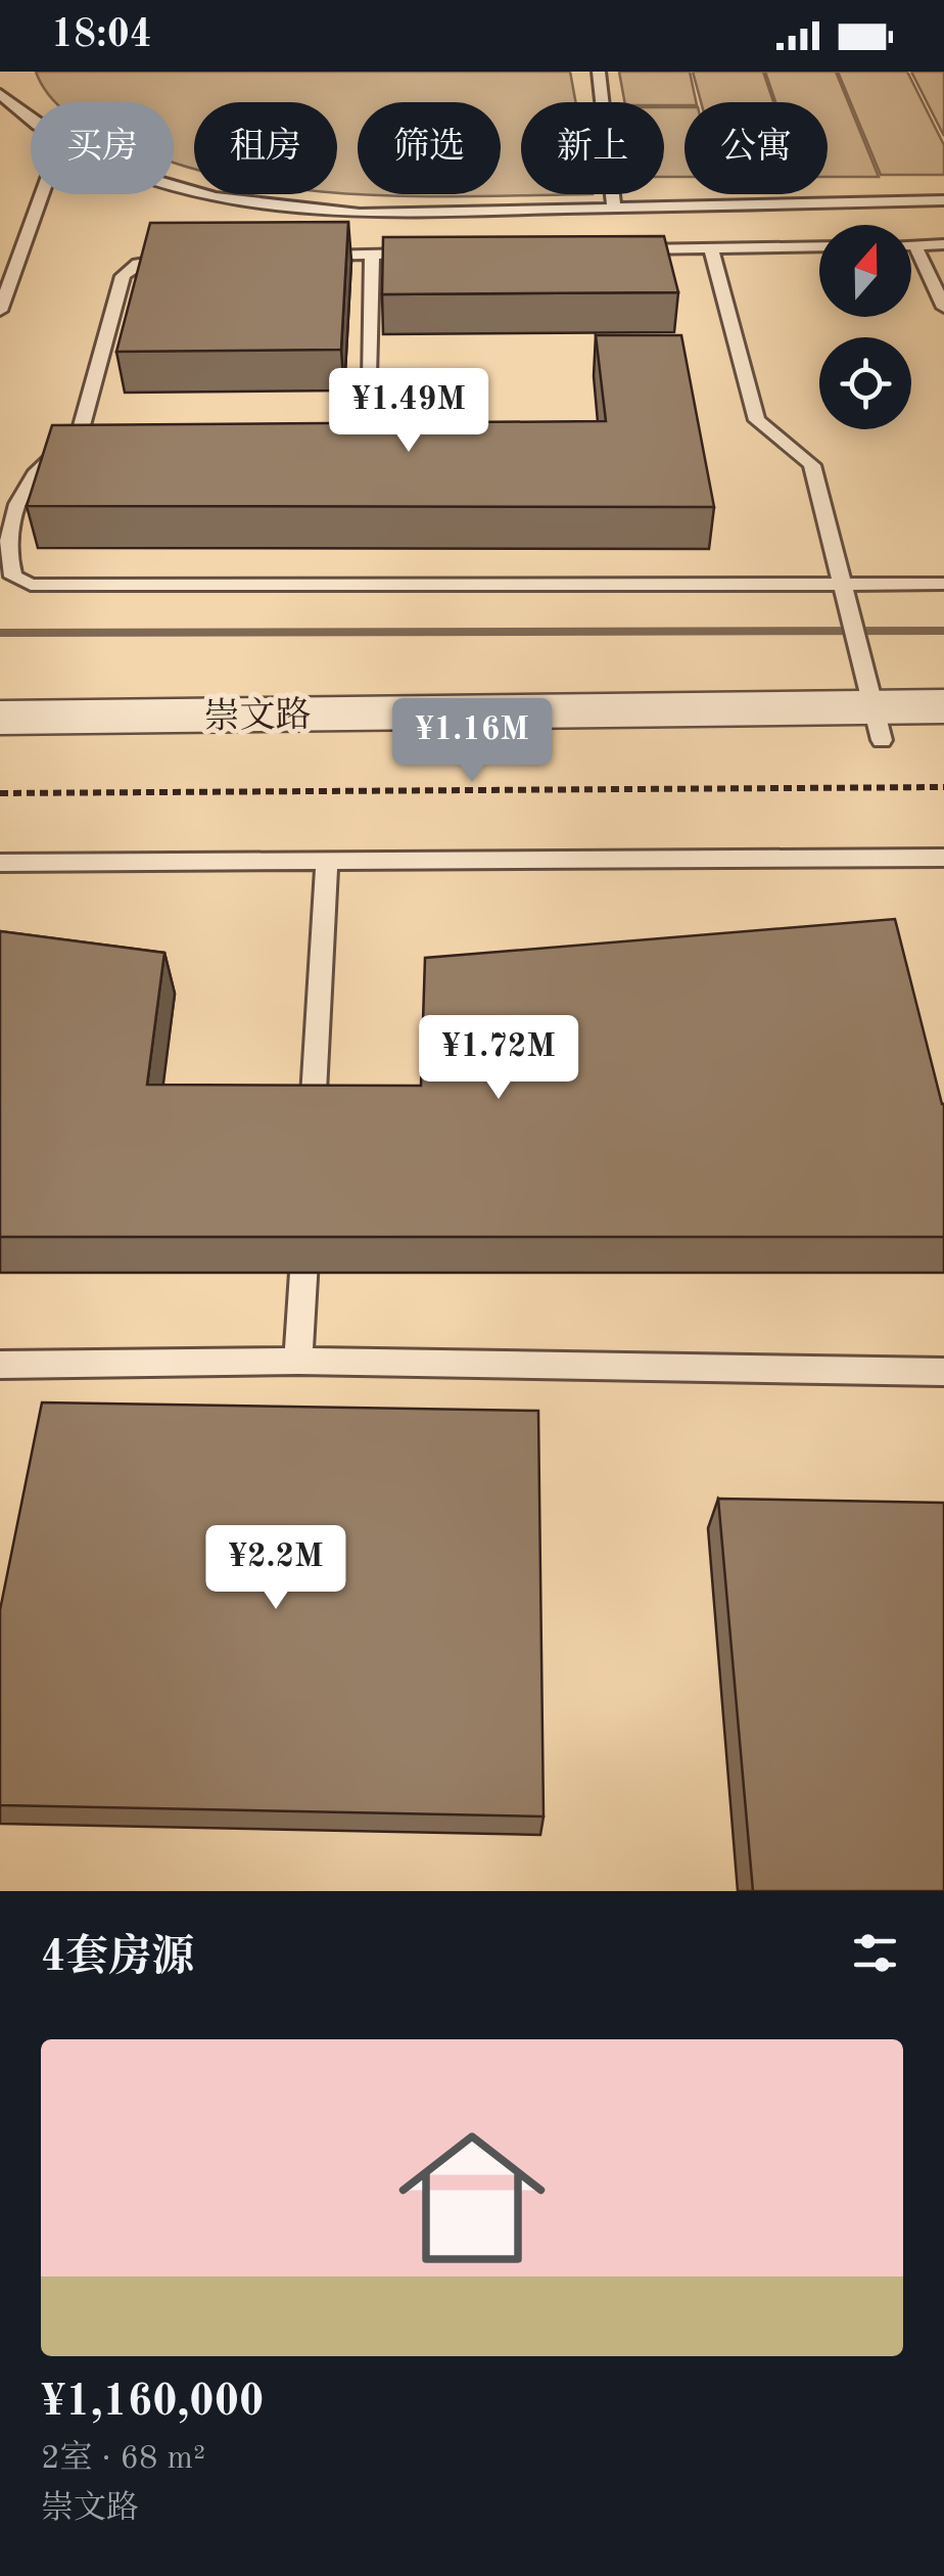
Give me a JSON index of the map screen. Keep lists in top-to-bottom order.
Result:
{
  "streets": {
    "street": ["崇文路"]
  },
  "north": "top",
  "page": {
    "status": "18:04",
    "chip": [
      "买房",
      "租房",
      "筛选",
      "新上",
      "公寓"
    ],
    "price": [
      "¥1.49M",
      "¥1.16M",
      "¥1.72M",
      "¥2.2M"
    ],
    "heading": "4套房源",
    "list": [
      {
        "name": "¥1,160,000",
        "note": "2室 · 68 m² · 崇文路"
      }
    ]
  }
}
